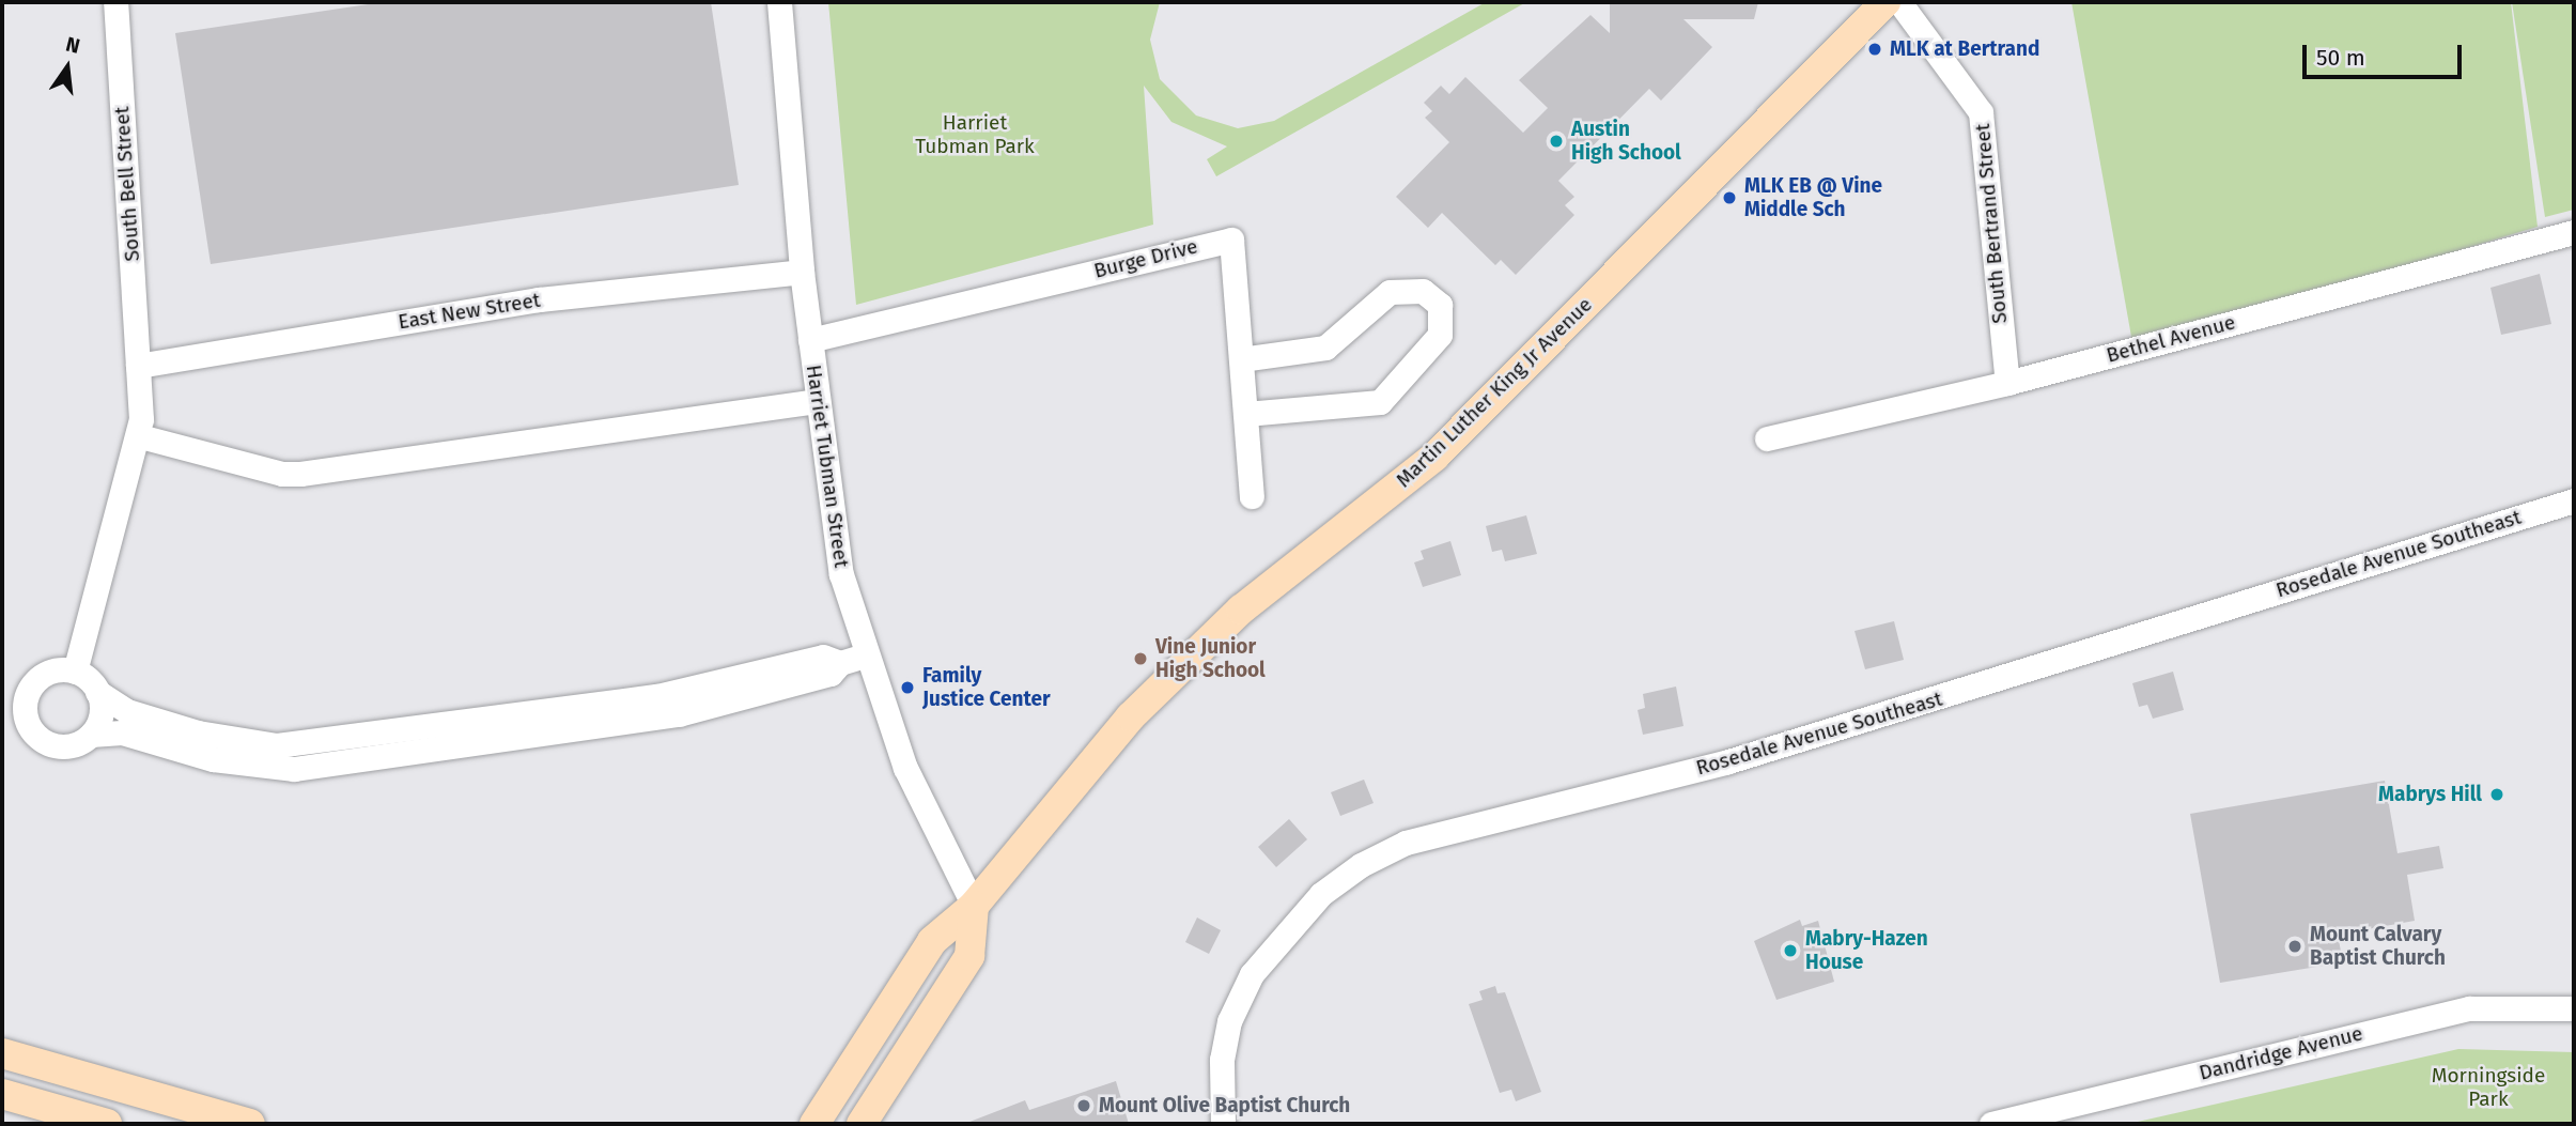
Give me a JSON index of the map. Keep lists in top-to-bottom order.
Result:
{
  "streets": {
    "main road": ["Martin Luther King Jr Avenue"],
    "street": [
      "South Bell Street",
      "South Bertrand Street",
      "Burge Drive",
      "East New Street",
      "Bethel Avenue",
      "Harriet Tubman Street",
      "Rosedale Avenue Southeast",
      "Dandridge Avenue"
    ]
  },
  "crossings": [
    ["South Bell Street", "East New Street"],
    ["South Bertrand Street", "Bethel Avenue"],
    ["Burge Drive", "Harriet Tubman Street"],
    ["East New Street", "Harriet Tubman Street"],
    ["Martin Luther King Jr Avenue", "Harriet Tubman Street"]
  ],
  "parks": ["Harriet Tubman Park", "Morningside Park"],
  "places": [
    "MLK at Bertrand",
    "Austin High School",
    "MLK EB @ Vine Middle Sch",
    "Vine Junior High School",
    "Family Justice Center",
    "Mabrys Hill",
    "Mount Calvary Baptist Church",
    "Mabry-Hazen House",
    "Mount Olive Baptist Church"
  ],
  "scale_bar": "50 m",
  "north": "top"
}
